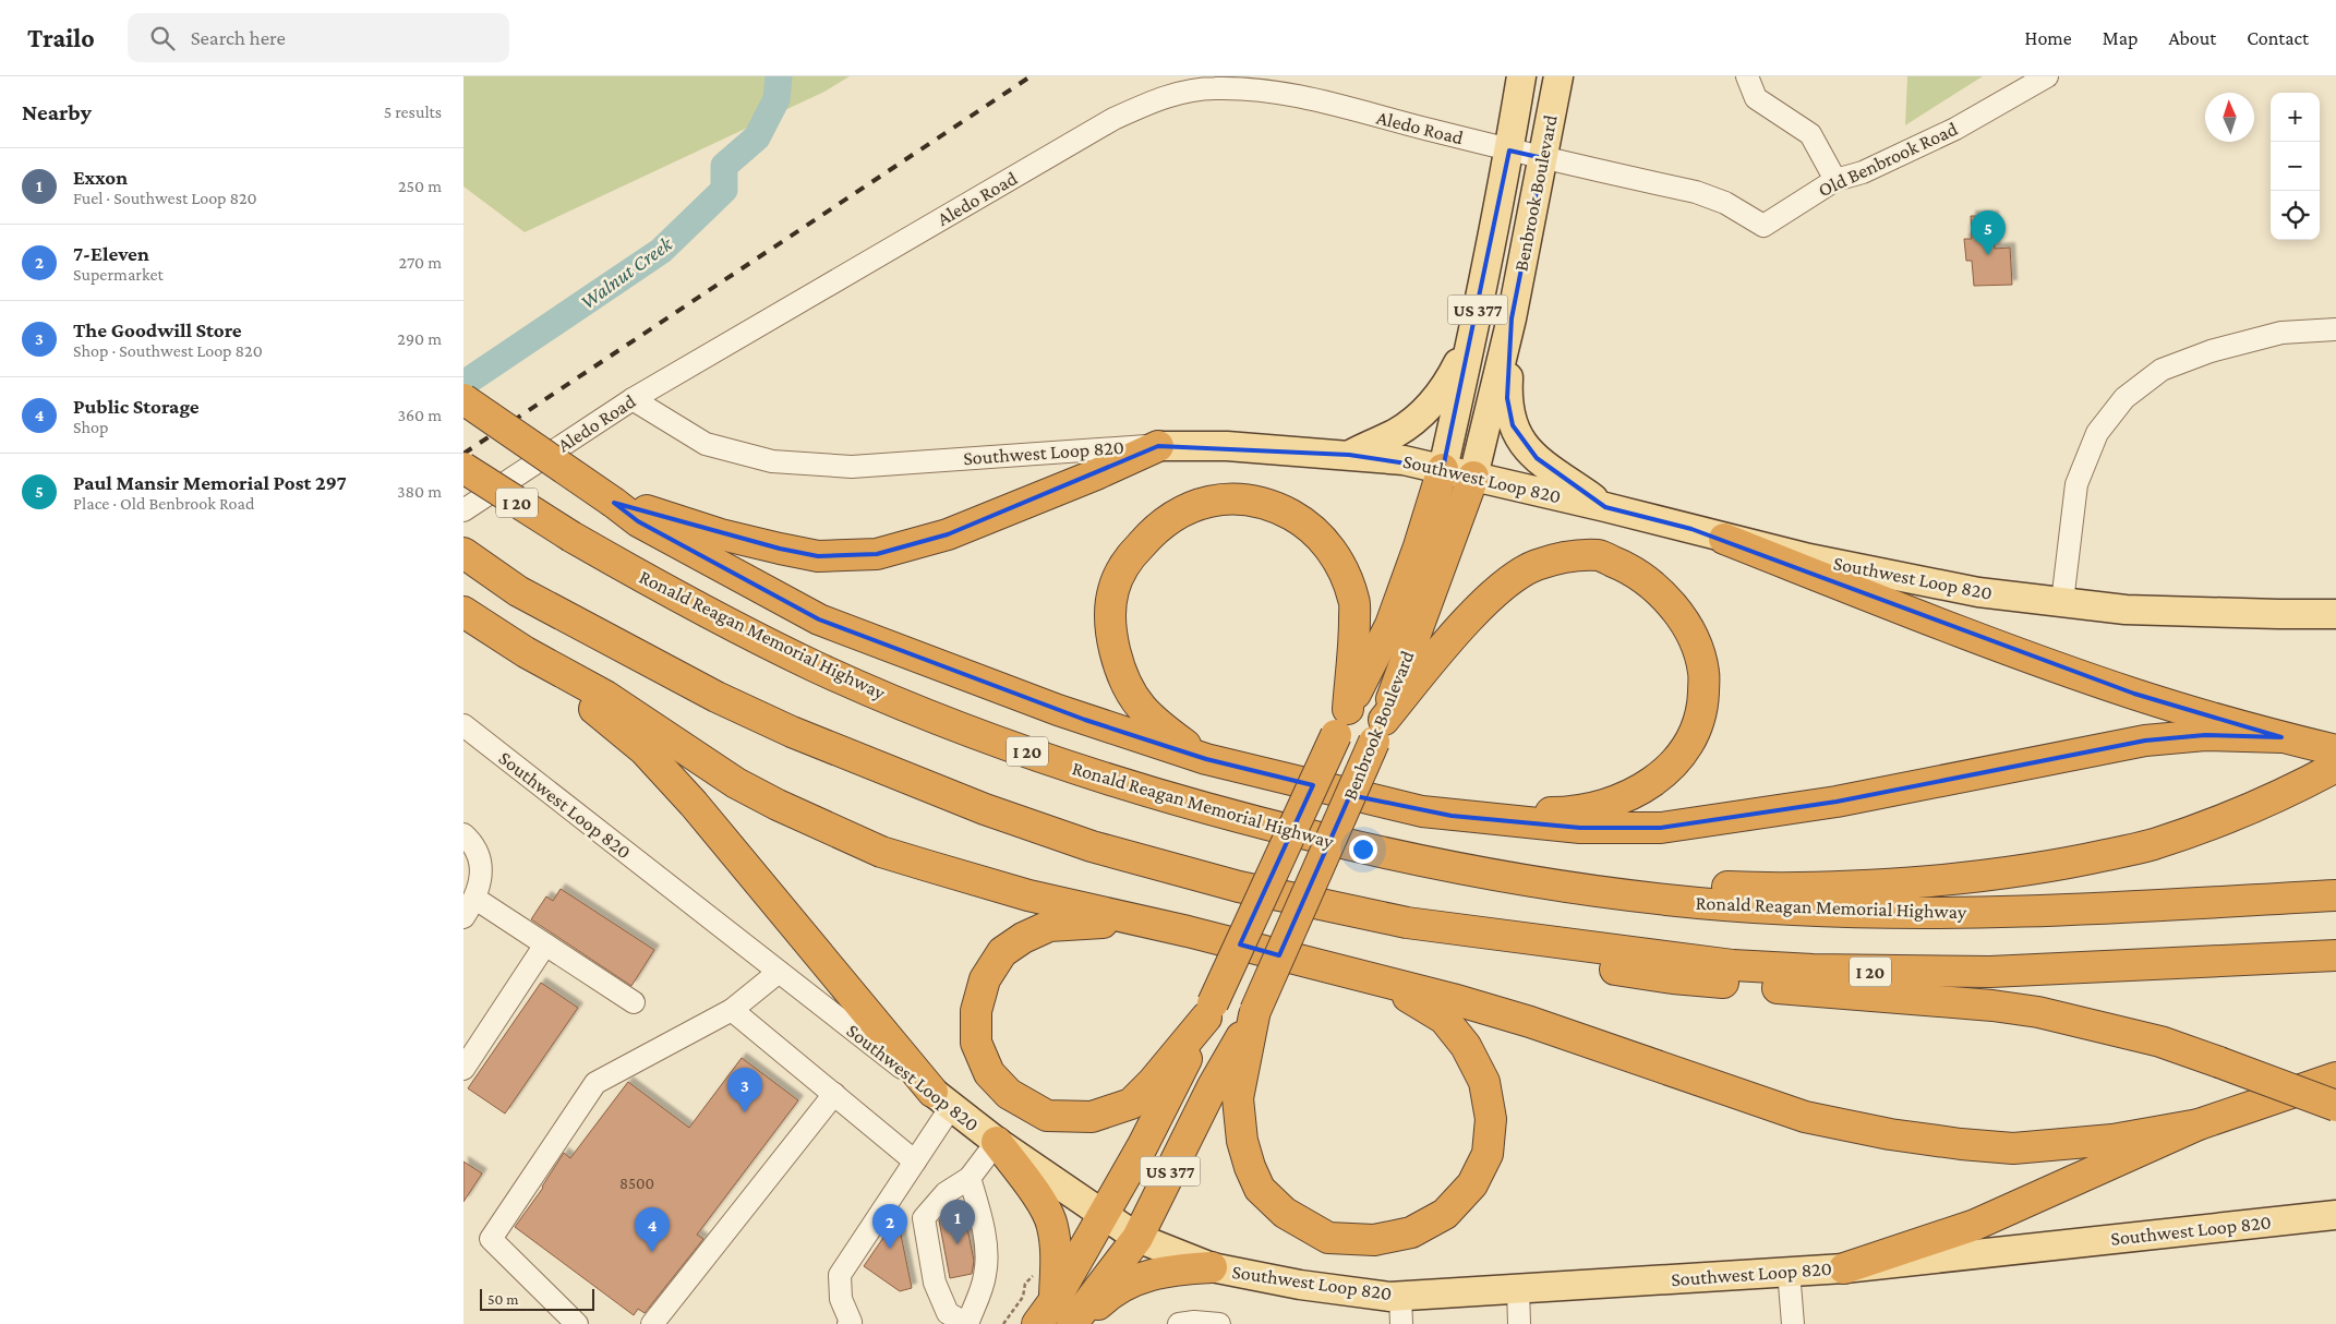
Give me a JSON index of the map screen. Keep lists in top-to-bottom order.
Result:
{
  "streets": {
    "highway": [
      "Benbrook Boulevard",
      "US 377",
      "I 20",
      "Ronald Reagan Memorial Highway"
    ],
    "main road": ["Southwest Loop 820"],
    "street": ["Aledo Road", "Old Benbrook Road"]
  },
  "crossings": [
    ["Aledo Road", "Old Benbrook Road"],
    ["Aledo Road", "Benbrook Boulevard"],
    ["Aledo Road", "Southwest Loop 820"],
    ["Old Benbrook Road", "Benbrook Boulevard"],
    ["Benbrook Boulevard", "Southwest Loop 820"]
  ],
  "water": ["Walnut Creek"],
  "house_numbers": ["8500"],
  "scale_bar": "50 m",
  "north": "top",
  "page": {
    "header": "Trailo",
    "search": "Search here",
    "nav": [
      "Home",
      "Map",
      "About",
      "Contact"
    ],
    "heading": ["Nearby", "5 results"],
    "map_buttons": ["+", "−"],
    "list": [
      {
        "mark": "1",
        "name": "Exxon",
        "note": "Fuel · Southwest Loop 820",
        "value": "250 m"
      },
      {
        "mark": "2",
        "name": "7-Eleven",
        "note": "Supermarket",
        "value": "270 m"
      },
      {
        "mark": "3",
        "name": "The Goodwill Store",
        "note": "Shop · Southwest Loop 820",
        "value": "290 m"
      },
      {
        "mark": "4",
        "name": "Public Storage",
        "note": "Shop",
        "value": "360 m"
      },
      {
        "mark": "5",
        "name": "Paul Mansir Memorial Post 297",
        "note": "Place · Old Benbrook Road",
        "value": "380 m"
      }
    ],
    "pins": [
      "5",
      "3",
      "1",
      "2",
      "4"
    ],
    "scale": "50 m"
  }
}
